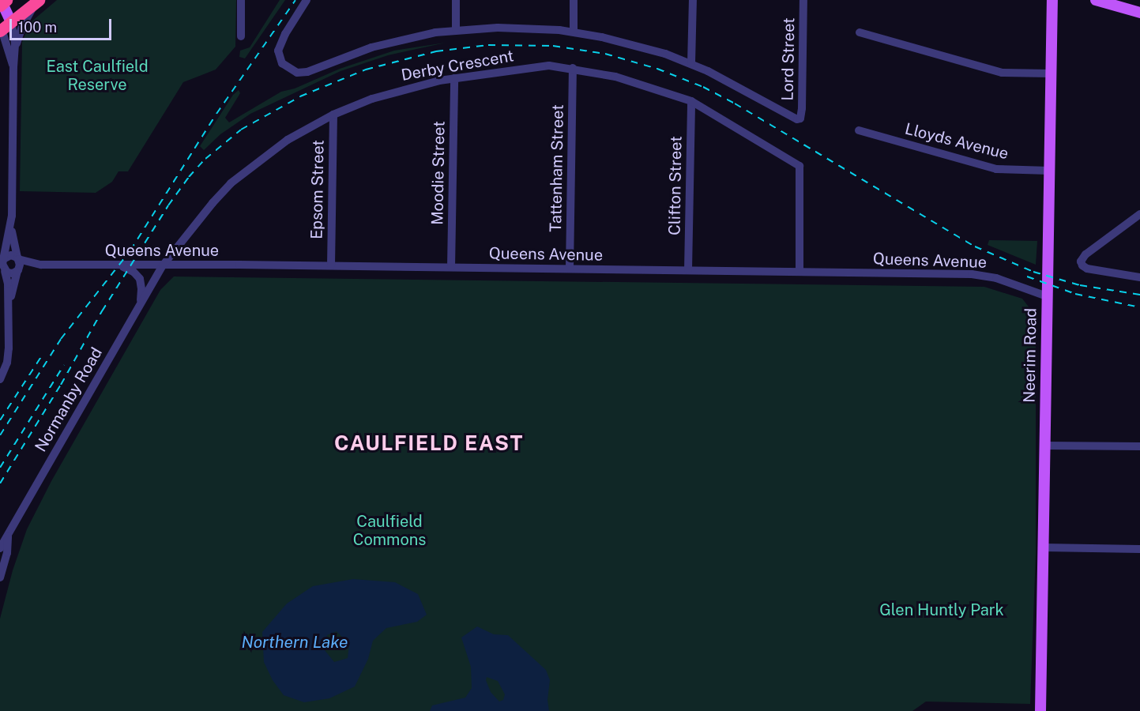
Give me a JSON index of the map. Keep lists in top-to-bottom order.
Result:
{
  "streets": {
    "main road": ["Neerim Road"],
    "street": [
      "Lord Street",
      "Derby Crescent",
      "Lloyds Avenue",
      "Tattenham Street",
      "Moodie Street",
      "Clifton Street",
      "Epsom Street",
      "Queens Avenue",
      "Normanby Road"
    ]
  },
  "crossings": [
    ["Derby Crescent", "Tattenham Street"],
    ["Derby Crescent", "Moodie Street"],
    ["Derby Crescent", "Clifton Street"],
    ["Derby Crescent", "Epsom Street"],
    ["Derby Crescent", "Queens Avenue"],
    ["Derby Crescent", "Normanby Road"],
    ["Lloyds Avenue", "Neerim Road"],
    ["Tattenham Street", "Queens Avenue"],
    ["Moodie Street", "Queens Avenue"],
    ["Clifton Street", "Queens Avenue"],
    ["Epsom Street", "Queens Avenue"],
    ["Queens Avenue", "Neerim Road"],
    ["Queens Avenue", "Normanby Road"]
  ],
  "districts": ["CAULFIELD EAST"],
  "water": ["Northern Lake"],
  "parks": ["East Caulfield Reserve", "Caulfield Commons", "Glen Huntly Park"],
  "scale_bar": "100 m"
}
